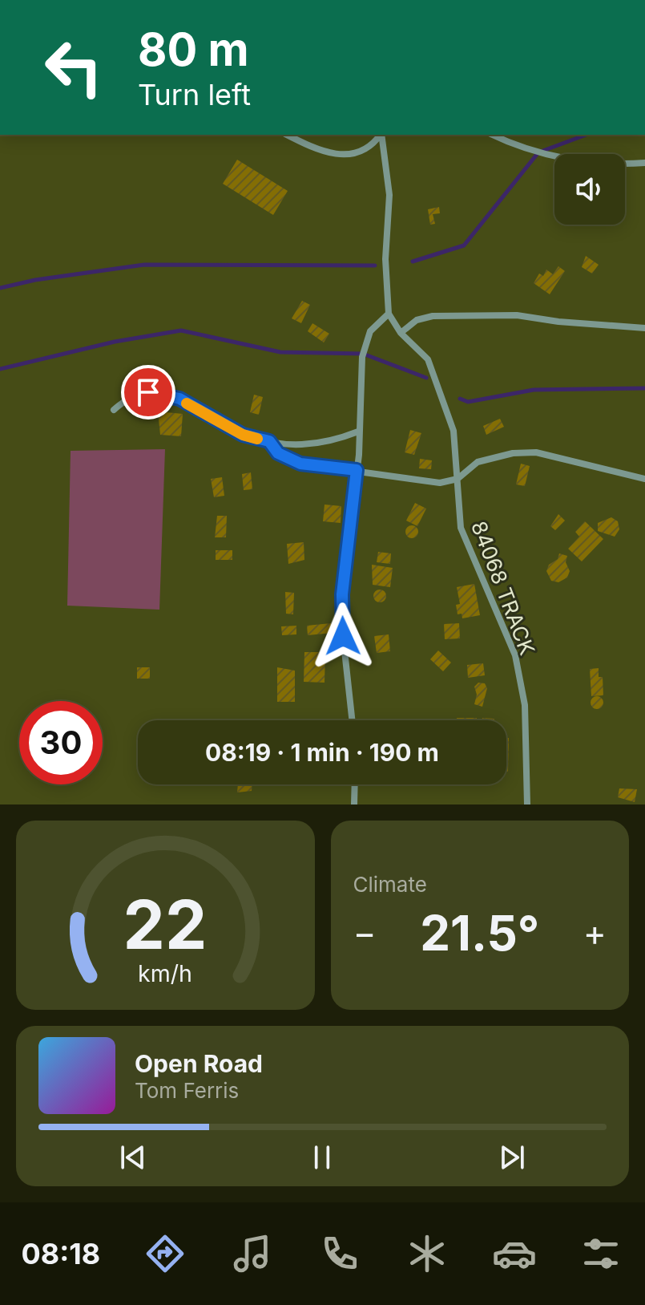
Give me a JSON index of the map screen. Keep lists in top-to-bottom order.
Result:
{
  "streets": {
    "street": ["84068 TRACK"]
  },
  "page": {
    "turn": ["80 m", "Turn left"],
    "limit": "30",
    "trip": "08:19 · 1 min · 190 m",
    "tile": "Climate",
    "heat": ["−", "21.5°", "+"],
    "song": ["Open Road", "Tom Ferris"],
    "tabs": "08:18",
    "gauge": ["22", "km/h"]
  }
}
